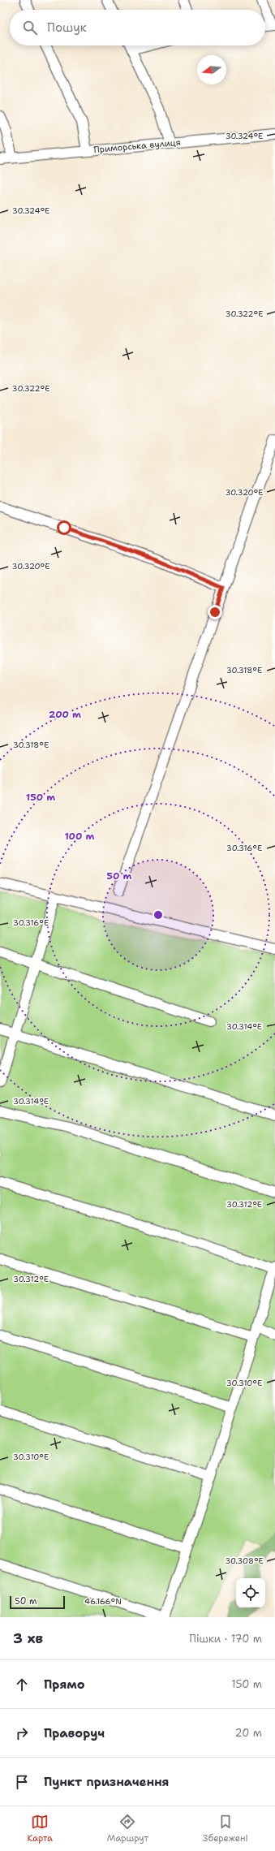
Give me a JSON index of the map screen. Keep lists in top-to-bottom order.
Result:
{
  "streets": {
    "street": ["Приморська вулиця"]
  },
  "scale_bar": "50 m",
  "north": "left",
  "page": {
    "search": "Пошук",
    "scale": "50 m",
    "heading": ["3 хв", "Пішки · 170 m"],
    "list": [
      ["Прямо", "150 m"],
      ["Праворуч", "20 m"],
      "Пункт призначення"
    ],
    "nav": ["Карта", "Маршрут", "Збережені"]
  },
  "coordinates": [
    "30.324°E",
    "30.322°E",
    "30.320°E",
    "30.318°E",
    "30.316°E",
    "30.314°E",
    "30.312°E",
    "30.310°E",
    "30.308°E",
    "46.166°N"
  ],
  "rings": [
    "200 m",
    "150 m",
    "100 m",
    "50 m"
  ]
}
